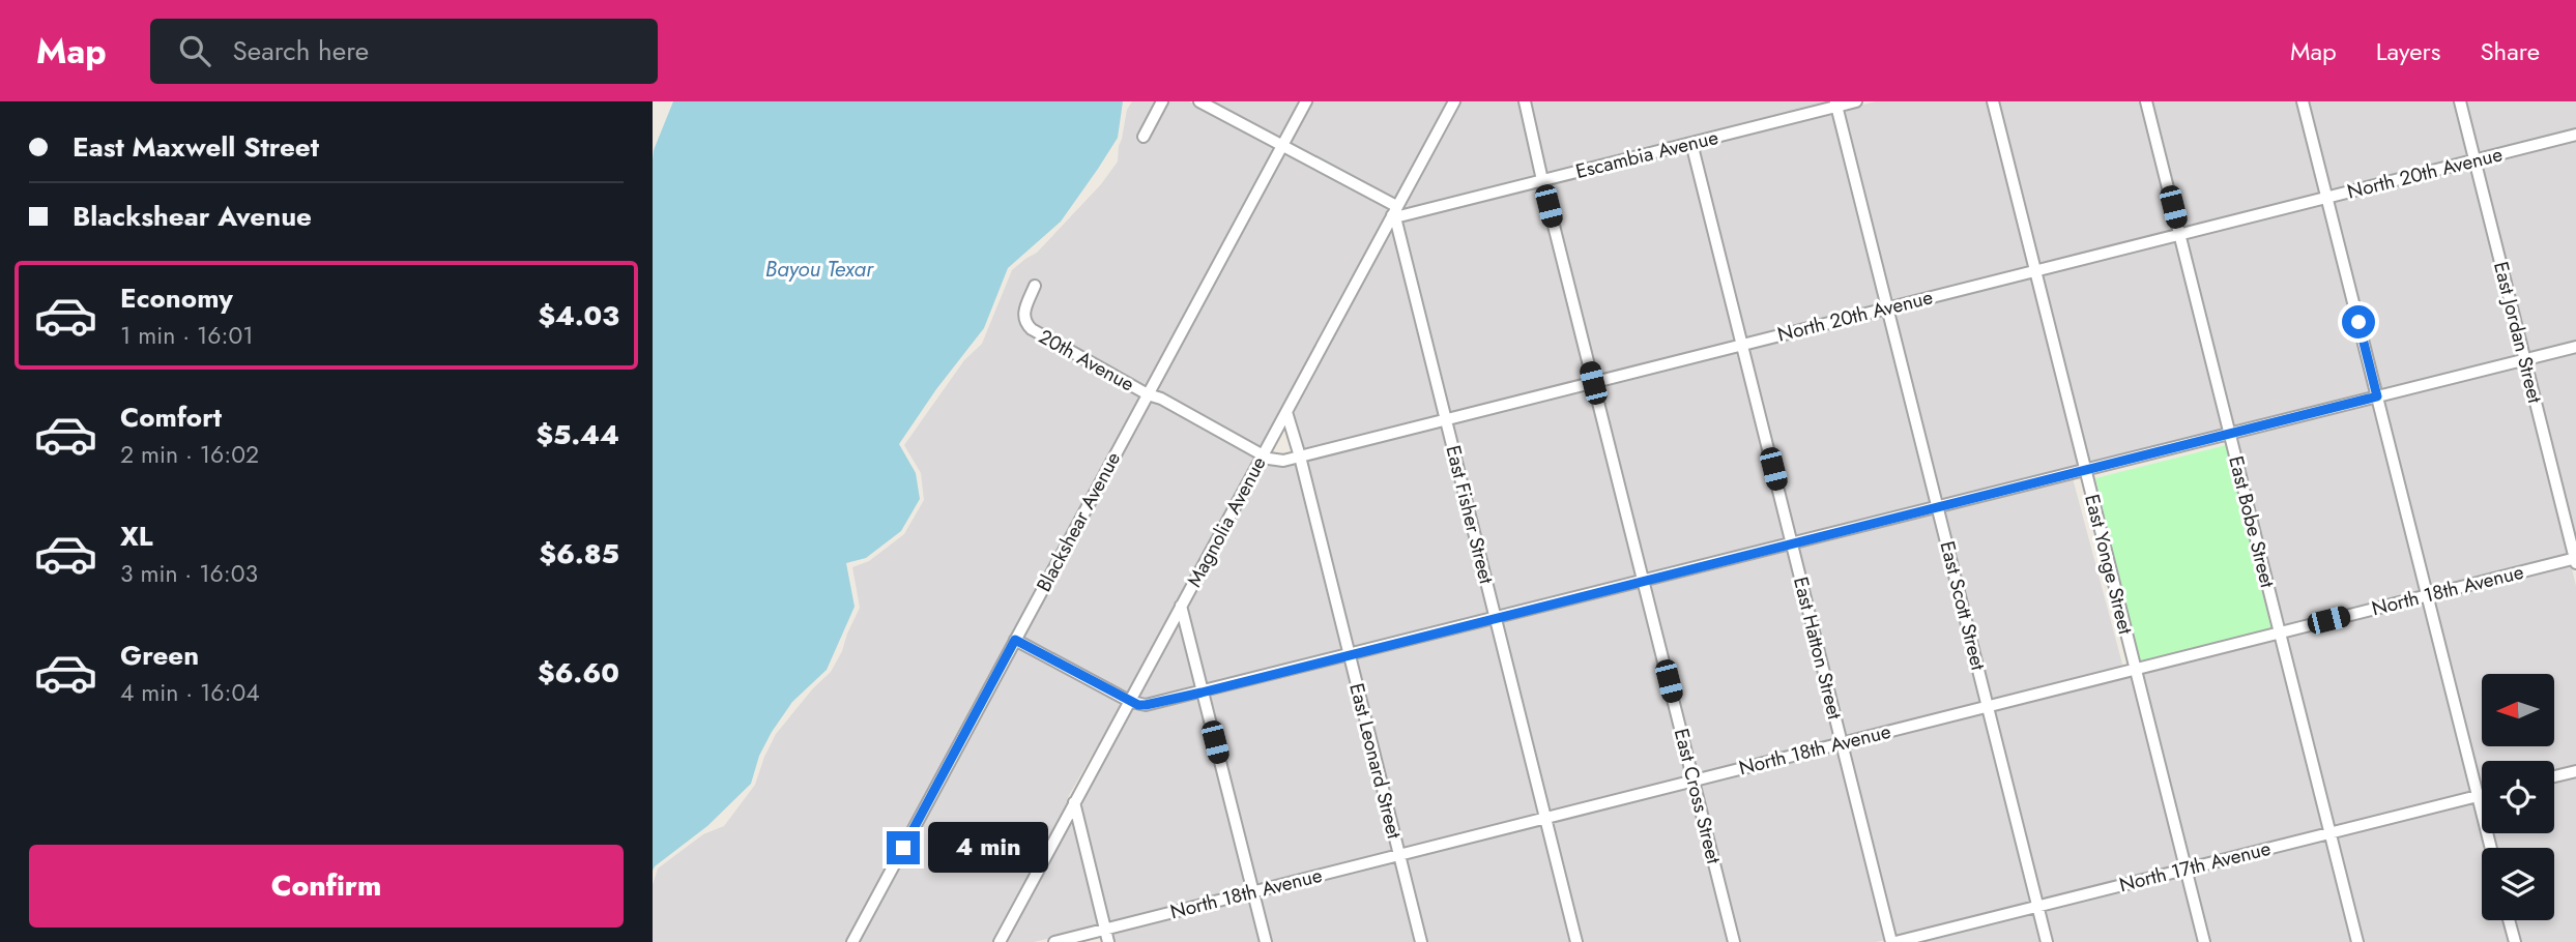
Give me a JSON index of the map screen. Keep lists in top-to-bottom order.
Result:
{
  "streets": {
    "street": [
      "Escambia Avenue",
      "North 20th Avenue",
      "East Jordan Street",
      "20th Avenue",
      "East Fisher Street",
      "Blackshear Avenue",
      "Magnolia Avenue",
      "East Bobe Street",
      "East Yonge Street",
      "North 18th Avenue",
      "East Scott Street",
      "East Hatton Street",
      "East Leonard Street",
      "East Cross Street",
      "North 17th Avenue"
    ]
  },
  "crossings": [
    ["Escambia Avenue", "East Fisher Street"],
    ["Escambia Avenue", "Magnolia Avenue"],
    ["Escambia Avenue", "East Scott Street"],
    ["Escambia Avenue", "East Hatton Street"],
    ["Escambia Avenue", "East Cross Street"],
    ["North 20th Avenue", "East Jordan Street"],
    ["North 20th Avenue", "20th Avenue"],
    ["North 20th Avenue", "East Fisher Street"],
    ["North 20th Avenue", "Blackshear Avenue"],
    ["North 20th Avenue", "Magnolia Avenue"],
    ["North 20th Avenue", "East Bobe Street"],
    ["North 20th Avenue", "East Yonge Street"],
    ["North 20th Avenue", "East Scott Street"],
    ["North 20th Avenue", "East Hatton Street"],
    ["North 20th Avenue", "East Leonard Street"],
    ["North 20th Avenue", "East Cross Street"],
    ["East Jordan Street", "North 18th Avenue"],
    ["20th Avenue", "Blackshear Avenue"],
    ["East Fisher Street", "Magnolia Avenue"],
    ["East Fisher Street", "North 18th Avenue"],
    ["Magnolia Avenue", "East Leonard Street"],
    ["East Bobe Street", "North 18th Avenue"],
    ["East Bobe Street", "North 17th Avenue"],
    ["East Yonge Street", "North 18th Avenue"],
    ["East Yonge Street", "North 17th Avenue"],
    ["North 18th Avenue", "East Scott Street"],
    ["North 18th Avenue", "East Hatton Street"],
    ["North 18th Avenue", "East Leonard Street"],
    ["North 18th Avenue", "East Cross Street"],
    ["East Scott Street", "North 17th Avenue"],
    ["East Hatton Street", "North 17th Avenue"]
  ],
  "water": ["Bayou Texar"],
  "north": "left",
  "page": {
    "header": "Map",
    "search": "Search here",
    "nav": ["Map", "Layers", "Share"],
    "banner": ["East Maxwell Street", "Blackshear Avenue"],
    "list": [
      {
        "name": "Economy",
        "note": "1 min · 16:01",
        "value": "$4.03"
      },
      {
        "name": "Comfort",
        "note": "2 min · 16:02",
        "value": "$5.44"
      },
      {
        "name": "XL",
        "note": "3 min · 16:03",
        "value": "$6.85"
      },
      {
        "name": "Green",
        "note": "4 min · 16:04",
        "value": "$6.60"
      }
    ],
    "bubble": "4 min",
    "buttons": "Confirm"
  }
}
